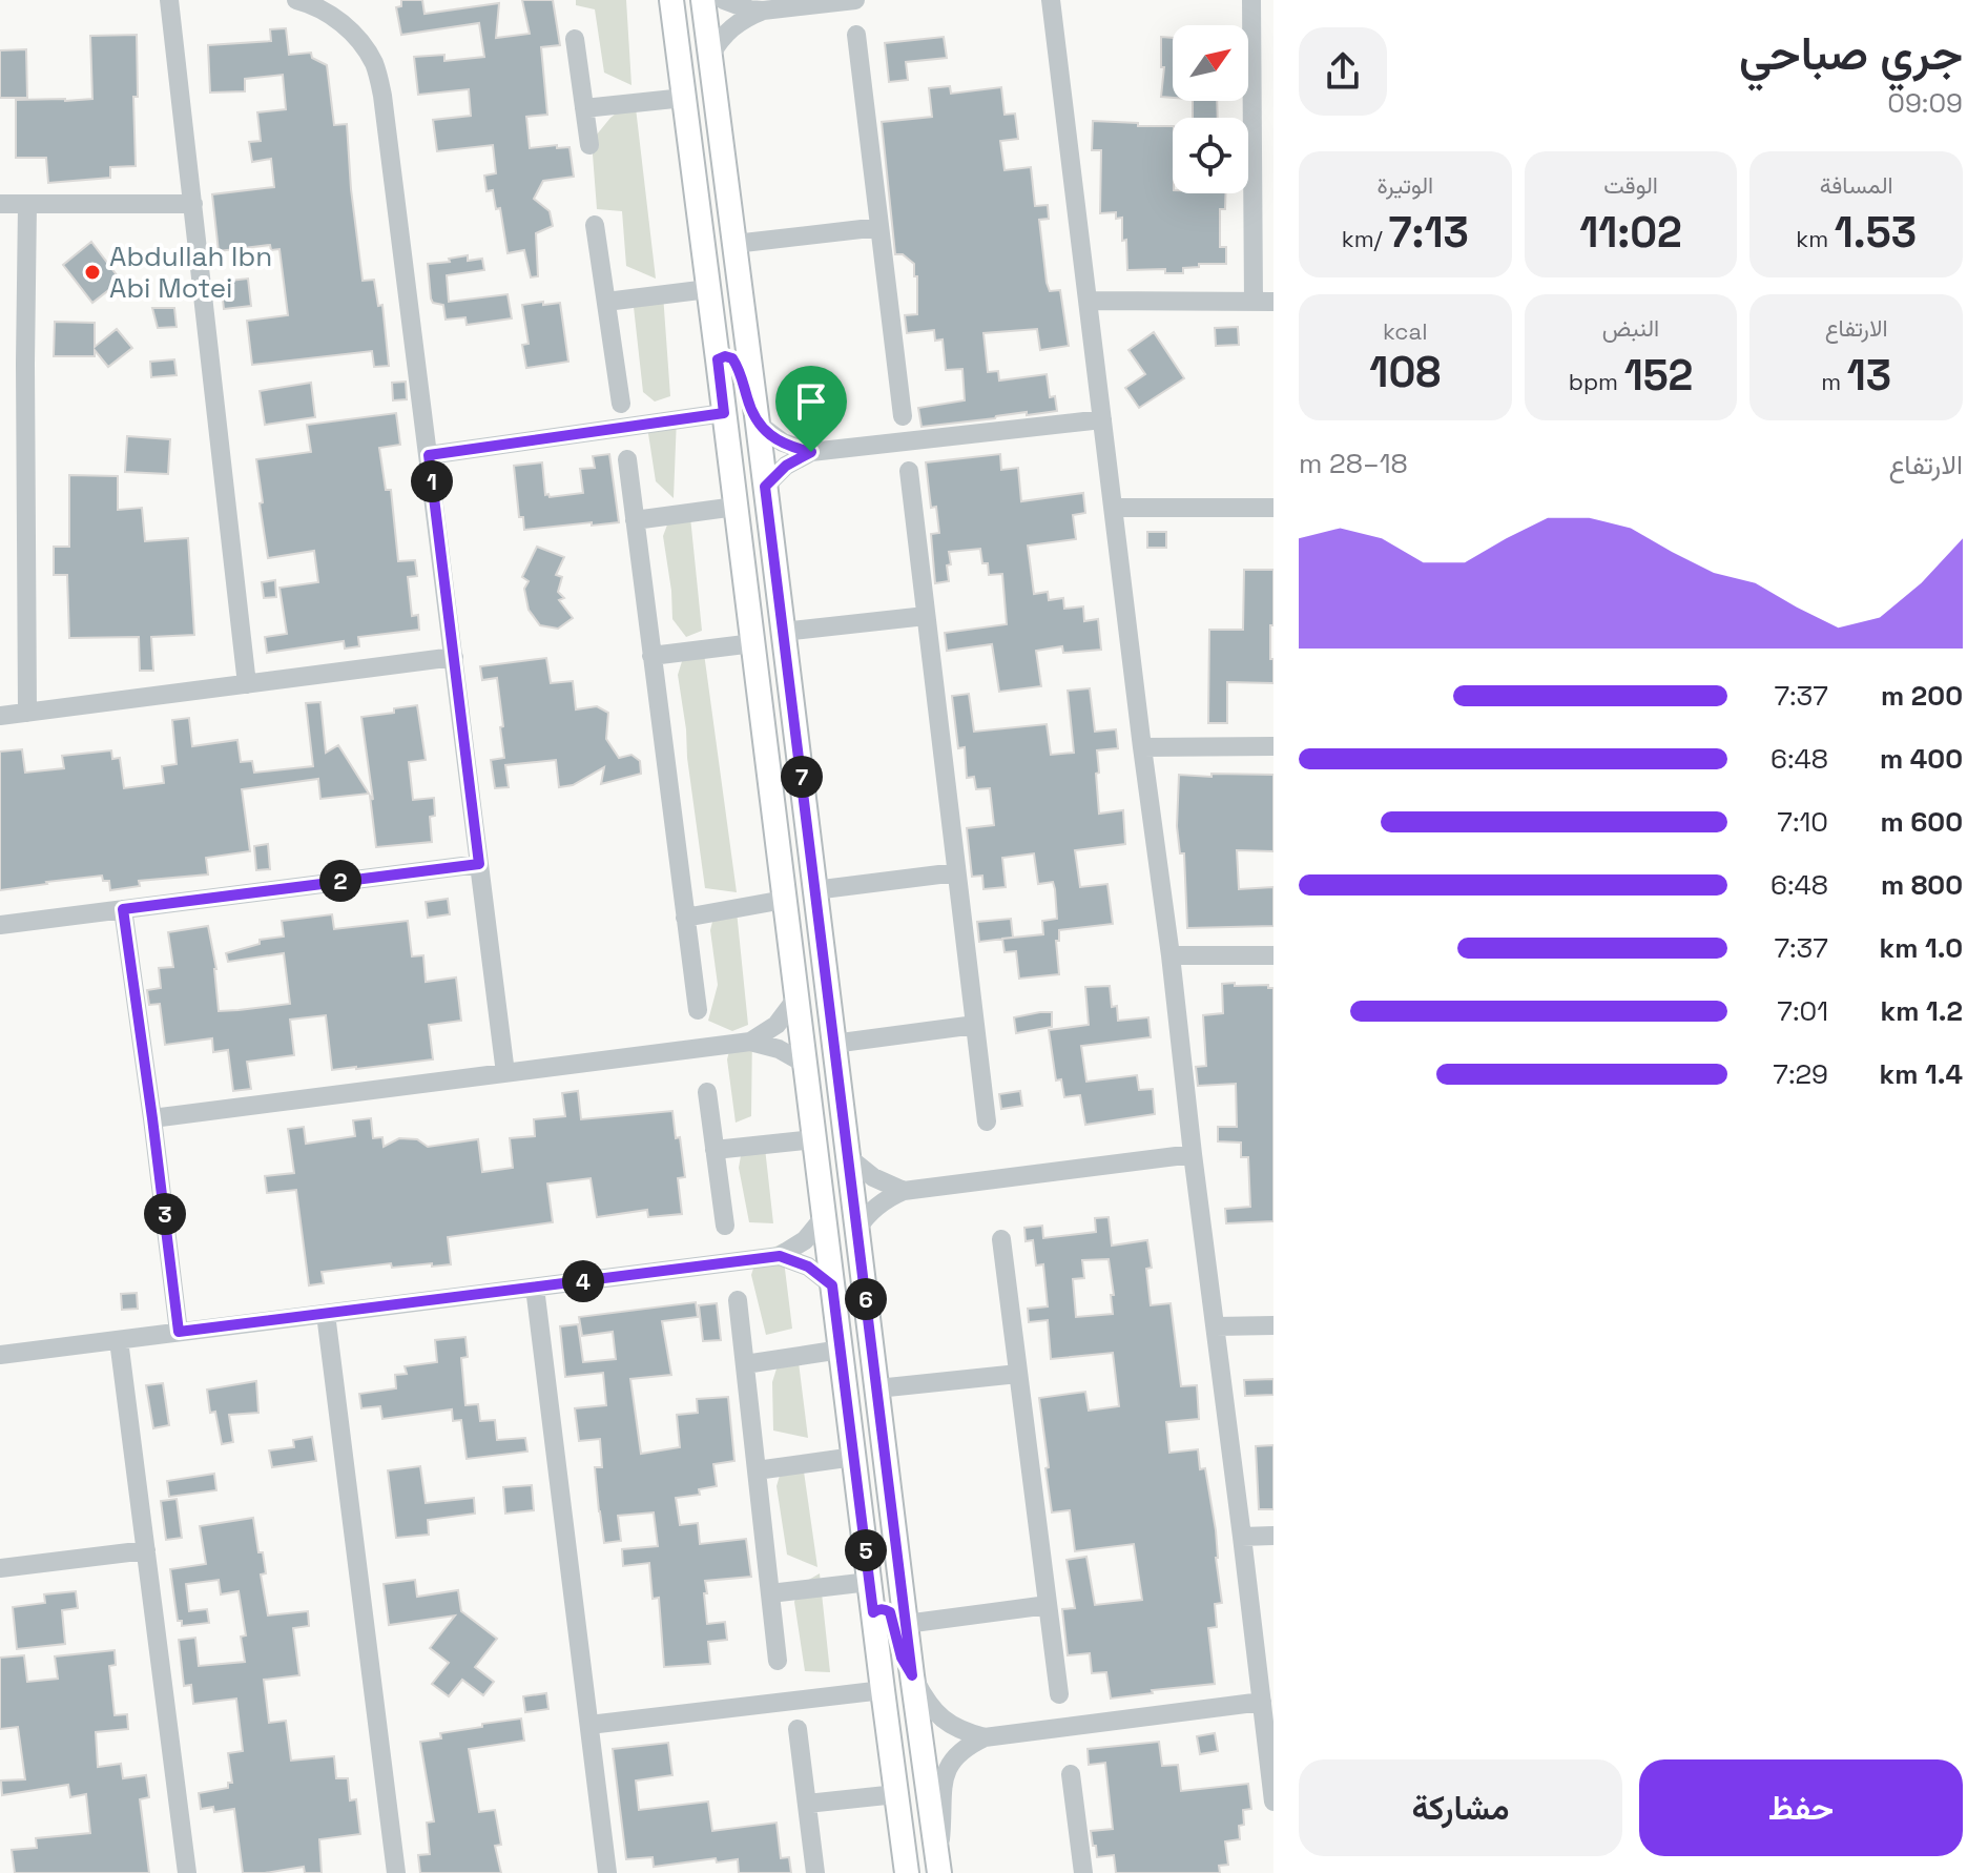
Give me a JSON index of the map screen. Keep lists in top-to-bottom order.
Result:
{
  "places": ["Abdullah Ibn Abi Motei"],
  "north": "top right",
  "page": {
    "heading": ["جري صباحي", "09:09"],
    "stats": [
      ["المسافة", "1.53 km"],
      ["الوقت", "11:02"],
      ["الوتيرة", "7:13 /km"],
      ["الارتفاع", "13 m"],
      ["النبض", "152 bpm"],
      ["kcal", "108"]
    ],
    "chart": ["الارتفاع", "18–28 m"],
    "pins": [
      "1",
      "7",
      "2",
      "3",
      "4",
      "6",
      "5"
    ],
    "list": [
      {
        "name": "200 m",
        "note": "7:37"
      },
      {
        "name": "400 m",
        "note": "6:48"
      },
      {
        "name": "600 m",
        "note": "7:10"
      },
      {
        "name": "800 m",
        "note": "6:48"
      },
      {
        "name": "1.0 km",
        "note": "7:37"
      },
      {
        "name": "1.2 km",
        "note": "7:01"
      },
      {
        "name": "1.4 km",
        "note": "7:29"
      }
    ],
    "buttons": ["حفظ", "مشاركة"]
  }
}
